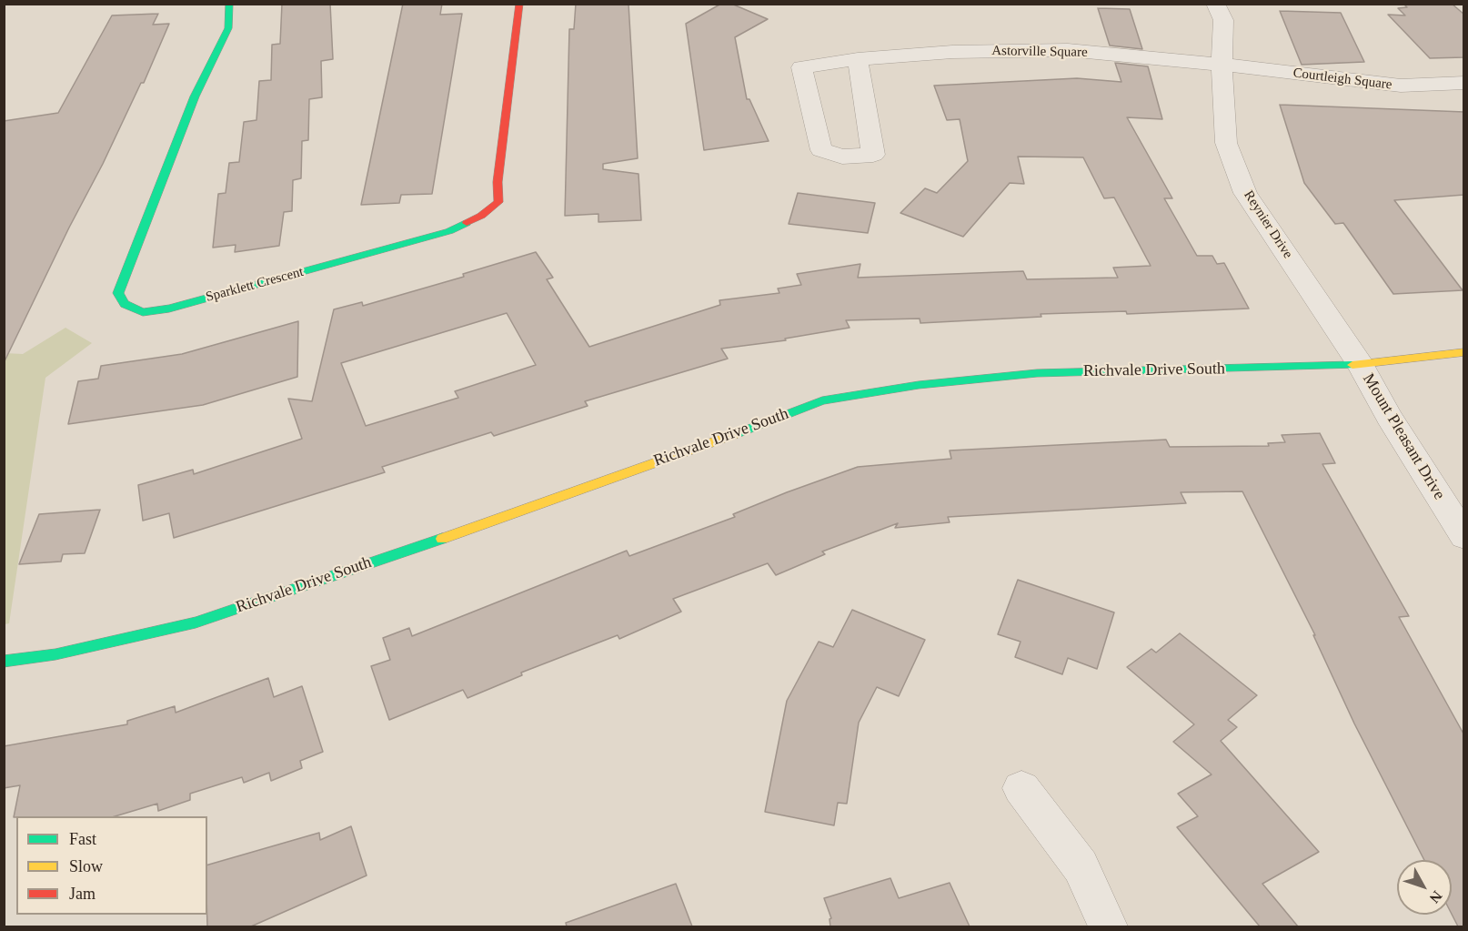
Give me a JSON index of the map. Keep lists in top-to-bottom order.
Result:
{
  "streets": {
    "street": [
      "Astorville Square",
      "Courtleigh Square",
      "Reynier Drive",
      "Sparklett Crescent",
      "Richvale Drive South",
      "Mount Pleasant Drive"
    ]
  },
  "crossings": [
    ["Astorville Square", "Courtleigh Square"],
    ["Astorville Square", "Reynier Drive"],
    ["Courtleigh Square", "Reynier Drive"],
    ["Reynier Drive", "Richvale Drive South"],
    ["Reynier Drive", "Mount Pleasant Drive"],
    ["Richvale Drive South", "Mount Pleasant Drive"]
  ],
  "legend": ["Fast", "Slow", "Jam"],
  "north": "bottom right"
}
